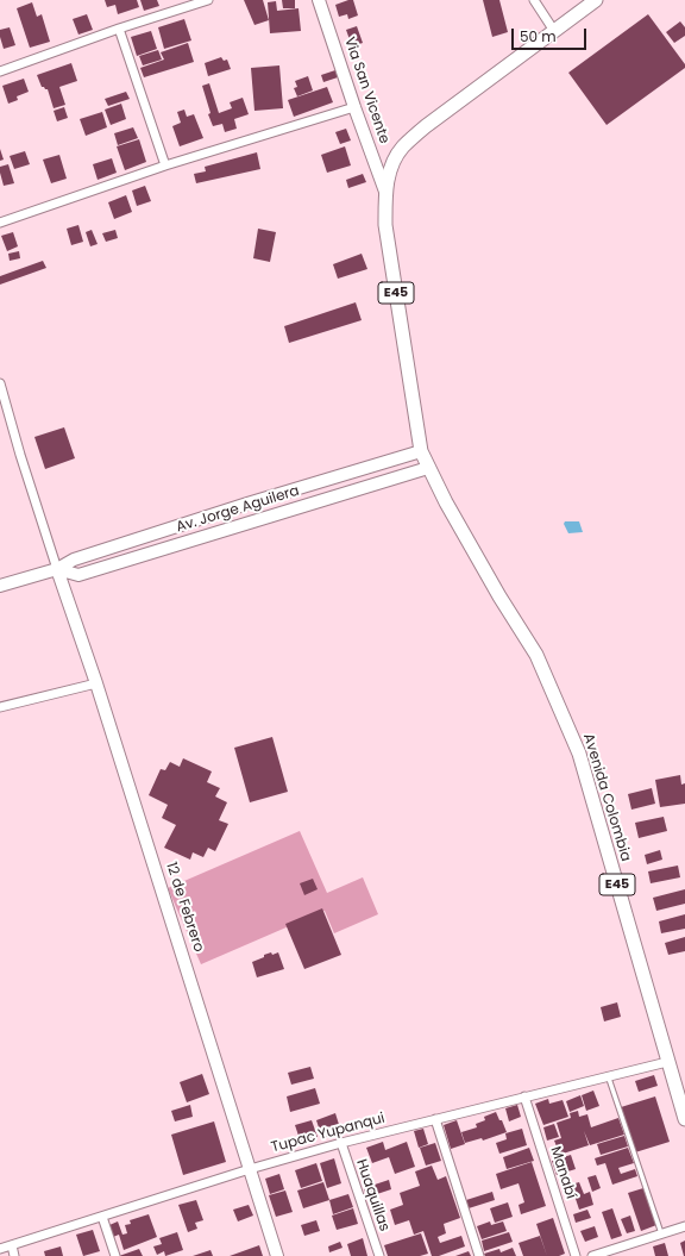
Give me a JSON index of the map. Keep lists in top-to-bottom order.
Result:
{
  "streets": {
    "main road": ["E45", "Avenida Colombia"],
    "street": [
      "Via San Vicente",
      "Av. Jorge Aguilera",
      "12 de Febrero",
      "Tupac Yupanqui",
      "Manabí",
      "Huaquillas"
    ]
  },
  "crossings": [
    ["Via San Vicente", "E45"],
    ["E45", "Av. Jorge Aguilera"],
    ["E45", "Avenida Colombia"],
    ["Av. Jorge Aguilera", "Avenida Colombia"],
    ["Av. Jorge Aguilera", "12 de Febrero"],
    ["Avenida Colombia", "Tupac Yupanqui"],
    ["12 de Febrero", "Tupac Yupanqui"],
    ["Tupac Yupanqui", "Manabí"],
    ["Tupac Yupanqui", "Huaquillas"]
  ],
  "scale_bar": "50 m"
}
